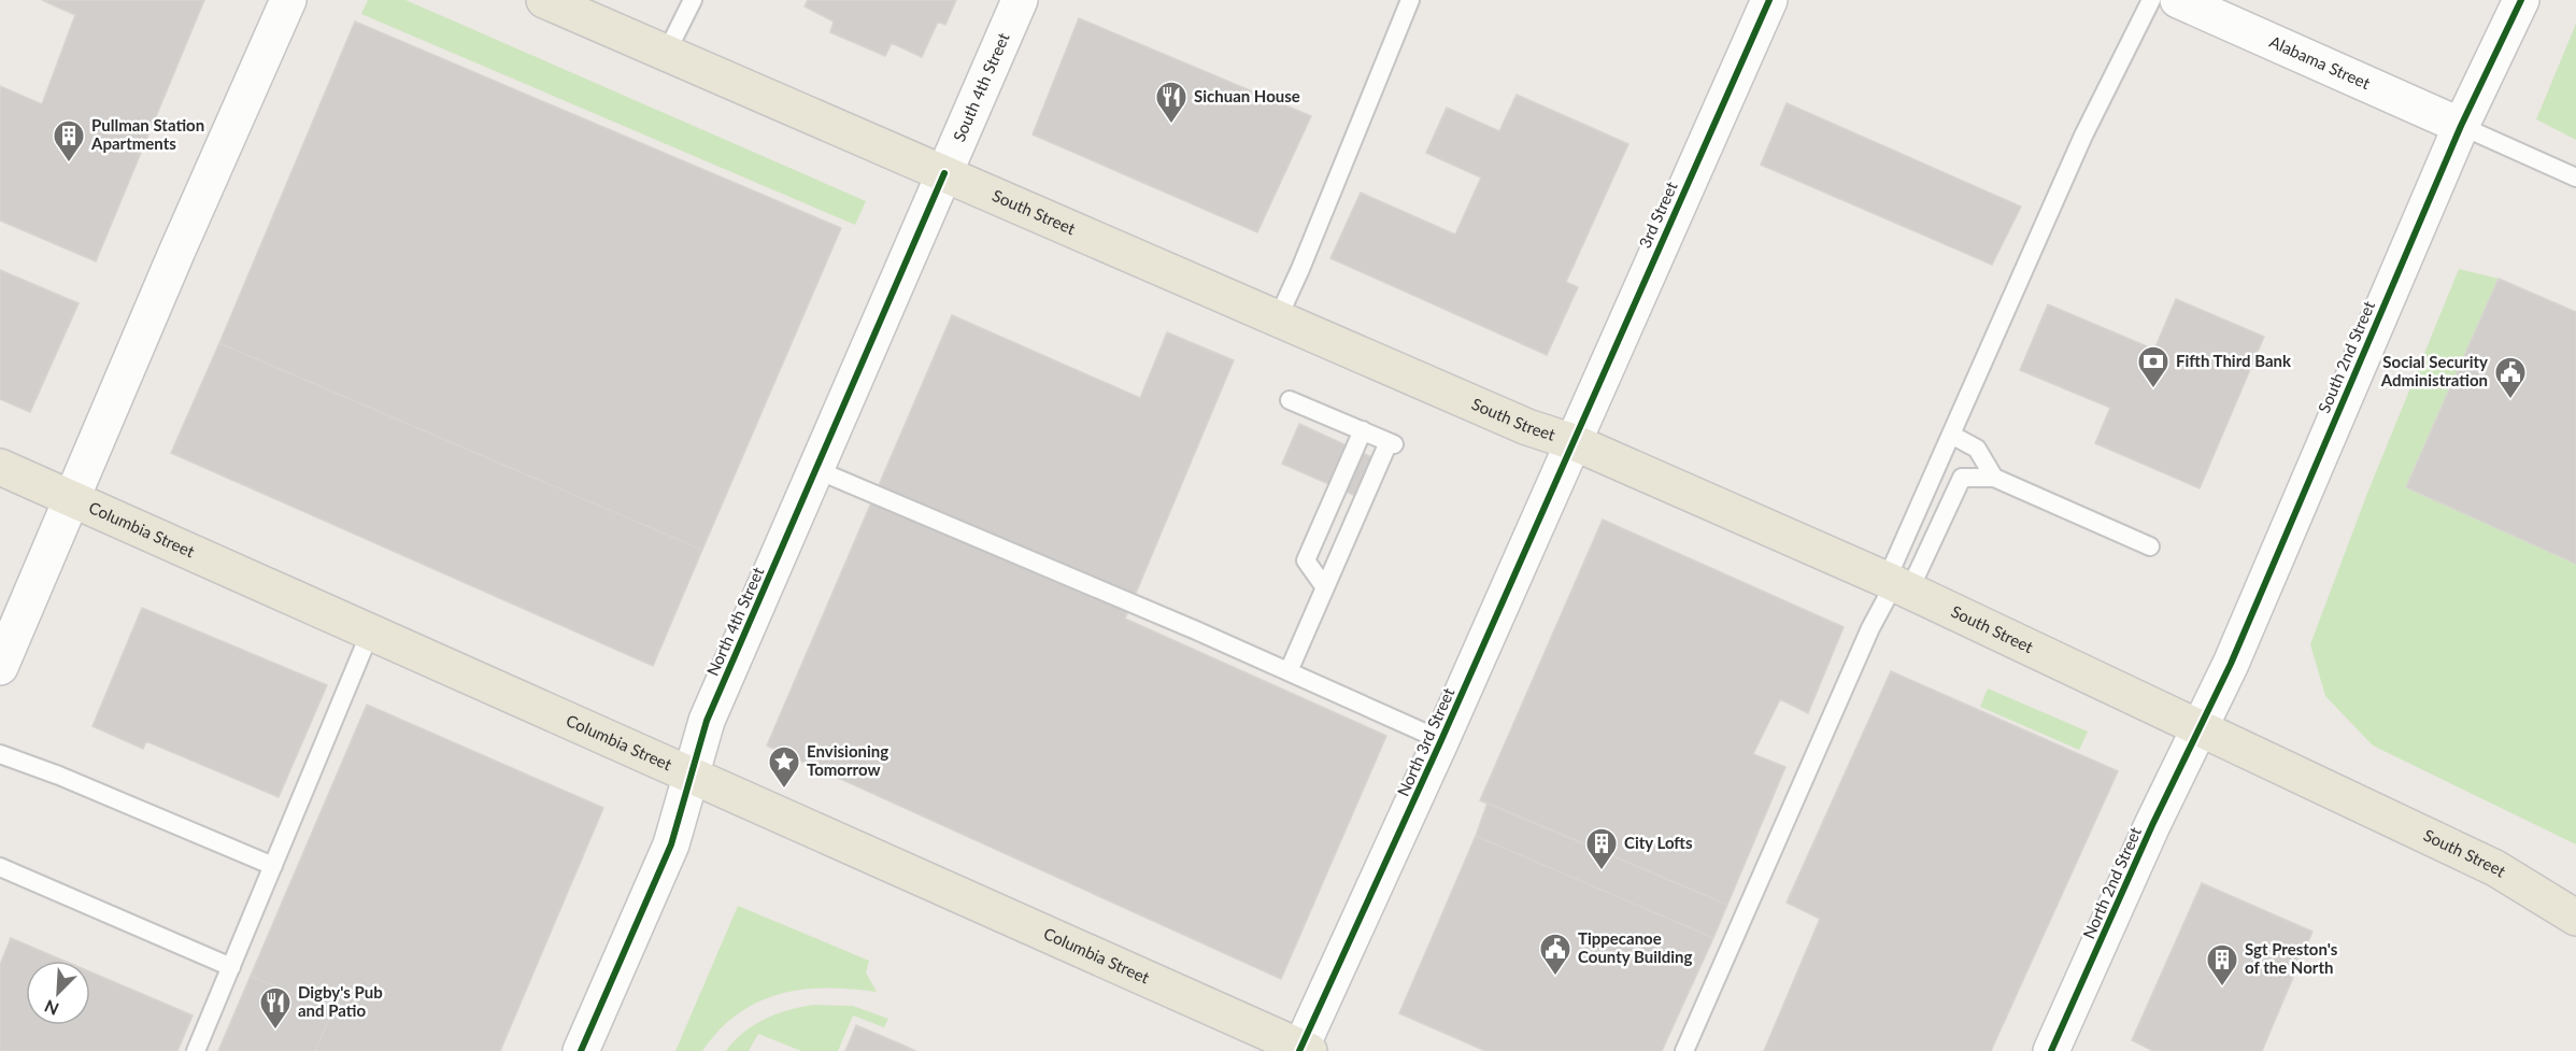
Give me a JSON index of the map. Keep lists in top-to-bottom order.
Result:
{
  "streets": {
    "main road": ["South Street", "Columbia Street"],
    "street": [
      "Alabama Street",
      "South 4th Street",
      "3rd Street",
      "South 2nd Street",
      "North 4th Street",
      "North 3rd Street",
      "North 2nd Street"
    ]
  },
  "crossings": [
    ["Alabama Street", "South 2nd Street"],
    ["South 4th Street", "South Street"],
    ["South 4th Street", "North 4th Street"],
    ["South Street", "3rd Street"],
    ["South Street", "South 2nd Street"],
    ["South Street", "North 4th Street"],
    ["South Street", "North 3rd Street"],
    ["South Street", "North 2nd Street"],
    ["3rd Street", "North 3rd Street"],
    ["South 2nd Street", "North 2nd Street"],
    ["Columbia Street", "North 4th Street"],
    ["Columbia Street", "North 3rd Street"]
  ],
  "places": {
    "restaurant": ["Sichuan House", "Digby's Pub and Patio"],
    "building": ["Pullman Station Apartments", "City Lofts", "Sgt Preston's of the North"],
    "bank": ["Fifth Third Bank"],
    "public building": ["Social Security Administration", "Tippecanoe County Building"],
    "place": ["Envisioning Tomorrow"]
  },
  "north": "bottom left"
}
